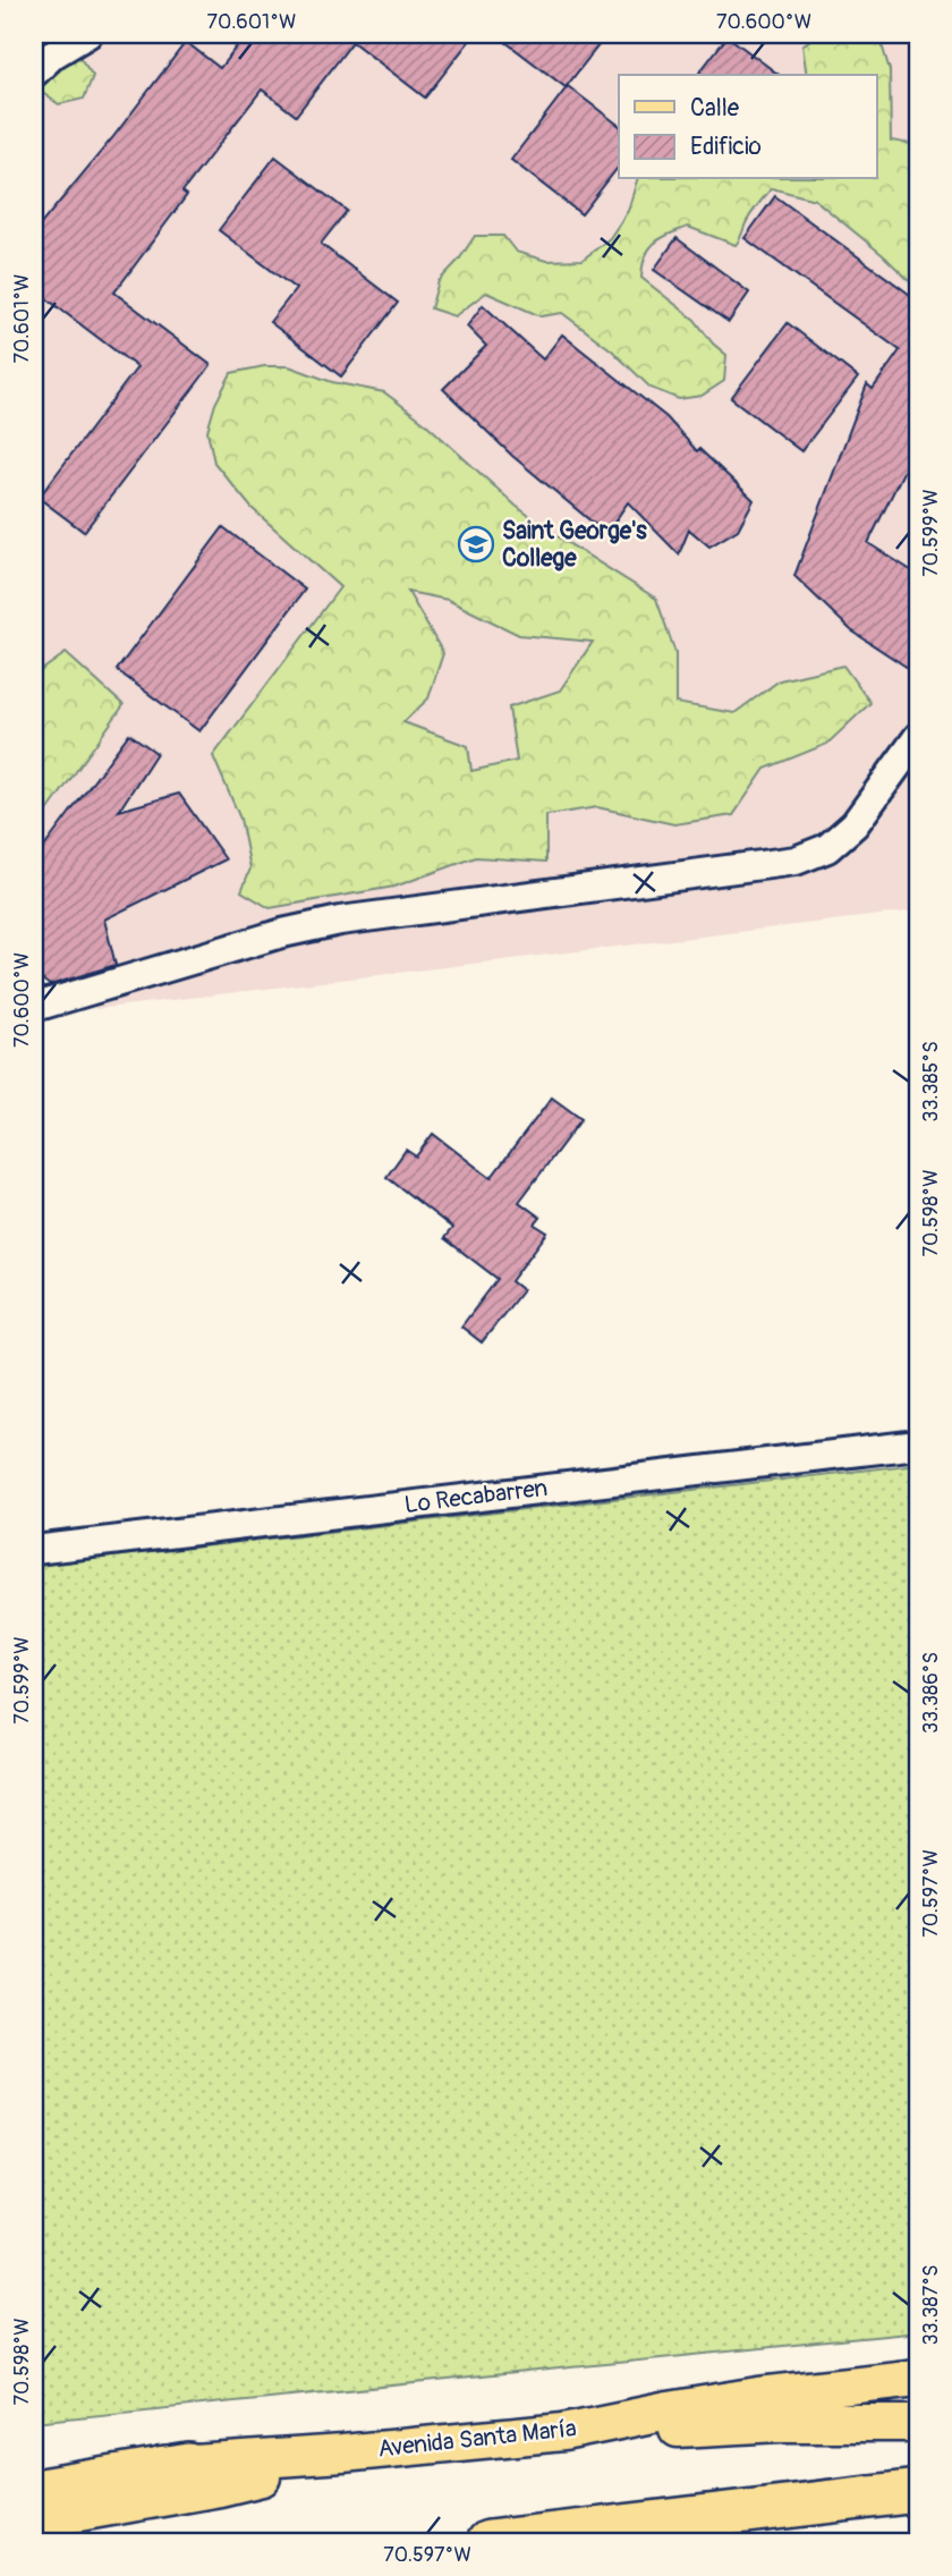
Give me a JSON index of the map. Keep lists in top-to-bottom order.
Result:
{
  "streets": {
    "main road": ["Avenida Santa María"],
    "lane": ["Lo Recabarren"]
  },
  "places": {
    "school or university": ["Saint George's College"]
  },
  "legend": ["Calle", "Edificio"],
  "coordinates": [
    "70.601°W",
    "70.600°W",
    "70.599°W",
    "33.385°S",
    "70.598°W",
    "33.386°S",
    "70.597°W",
    "33.387°S"
  ]
}
